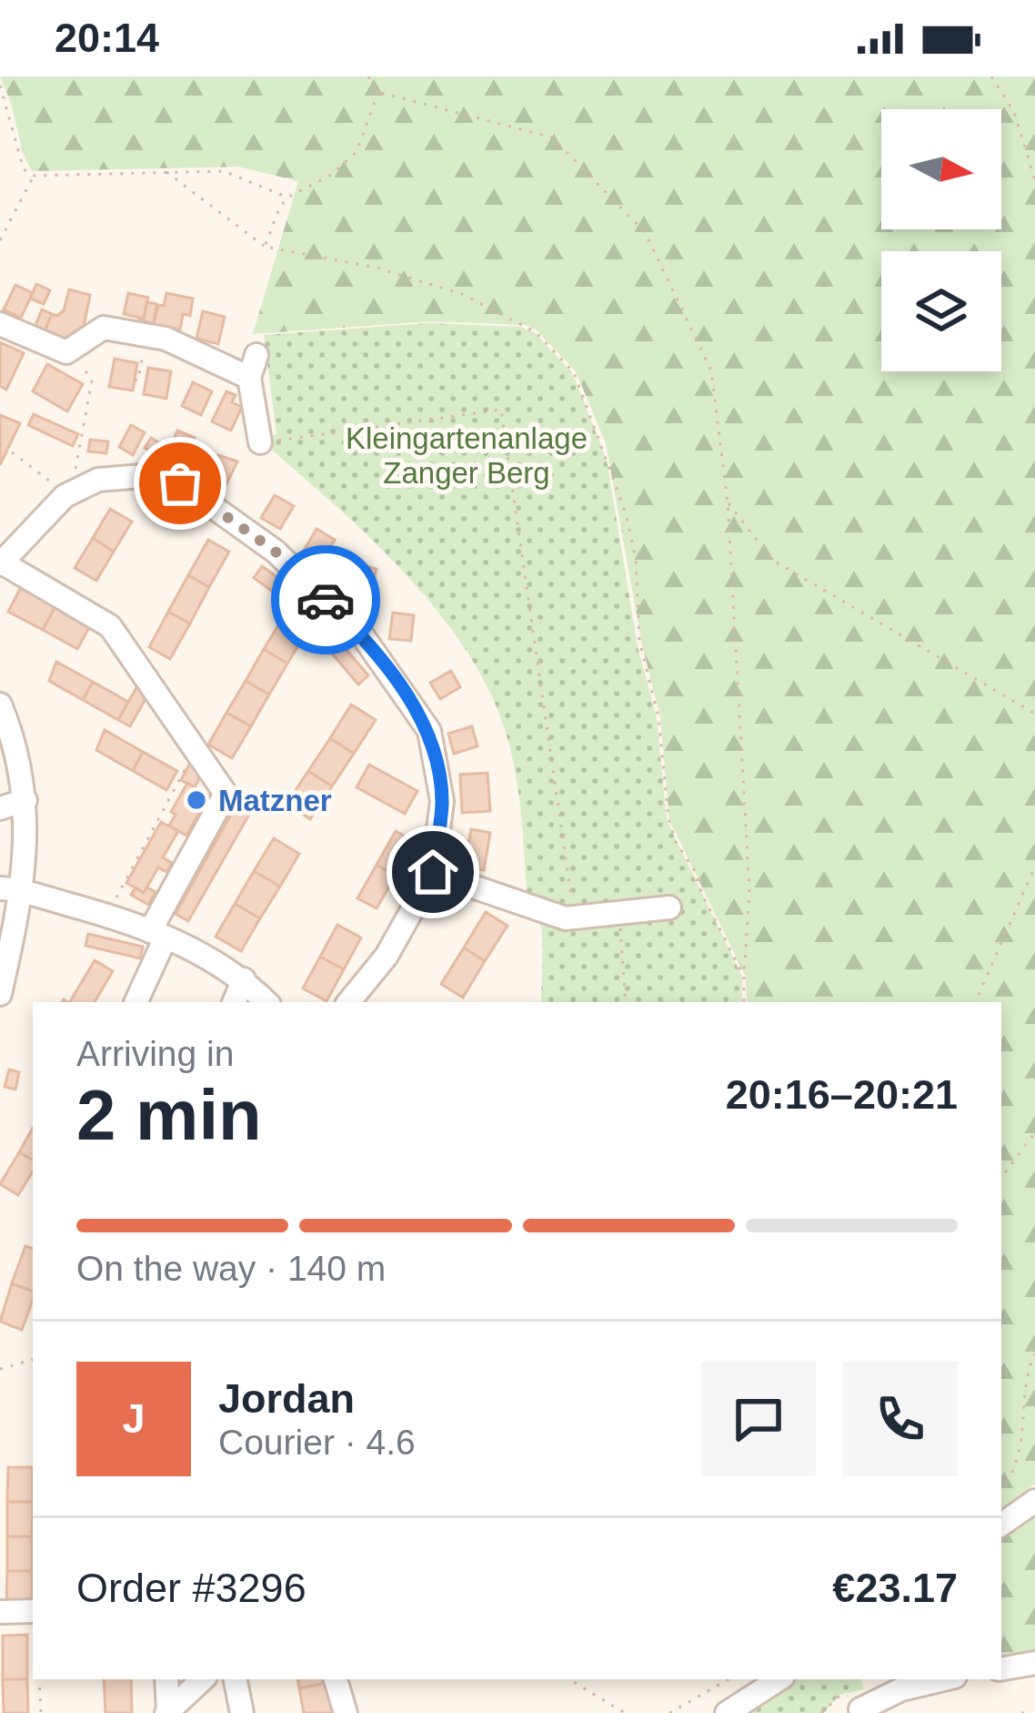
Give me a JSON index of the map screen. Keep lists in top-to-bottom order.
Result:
{
  "parks": ["Kleingartenanlage Zanger Berg"],
  "places": ["Matzner"],
  "north": "right",
  "page": {
    "status": "20:14",
    "heading": ["2 min", "Arriving in", "20:16–20:21"],
    "panel": [
      "Jordan",
      "Courier · 4.6",
      "Order #3296",
      "€23.17"
    ],
    "bar": "On the way · 140 m",
    "round": "J"
  }
}
